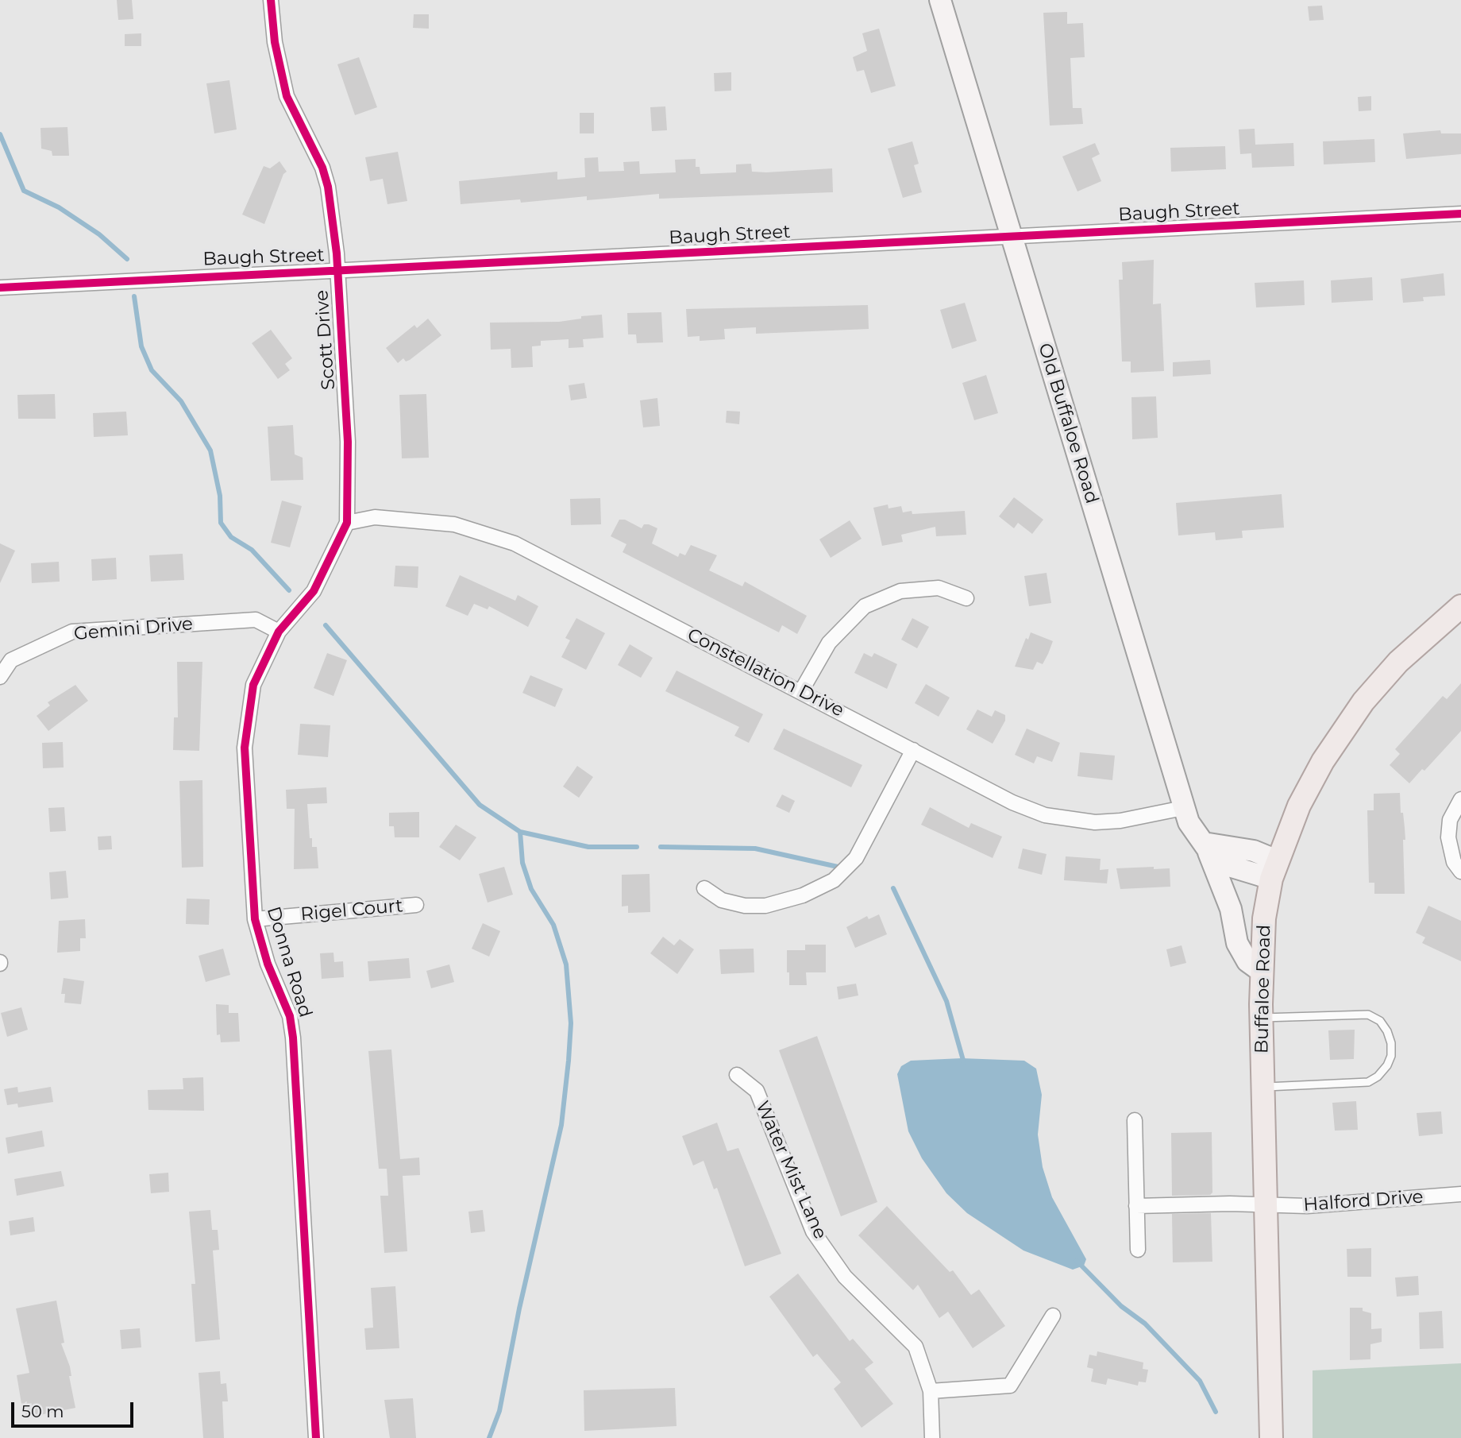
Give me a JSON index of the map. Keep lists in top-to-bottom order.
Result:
{
  "streets": {
    "main road": ["Buffaloe Road"],
    "street": [
      "Baugh Street",
      "Scott Drive",
      "Old Buffaloe Road",
      "Gemini Drive",
      "Constellation Drive",
      "Rigel Court",
      "Donna Road",
      "Water Mist Lane",
      "Halford Drive"
    ]
  },
  "crossings": [
    ["Baugh Street", "Scott Drive"],
    ["Baugh Street", "Old Buffaloe Road"],
    ["Scott Drive", "Constellation Drive"],
    ["Scott Drive", "Donna Road"],
    ["Old Buffaloe Road", "Constellation Drive"],
    ["Old Buffaloe Road", "Buffaloe Road"],
    ["Gemini Drive", "Donna Road"],
    ["Constellation Drive", "Donna Road"],
    ["Rigel Court", "Donna Road"],
    ["Buffaloe Road", "Halford Drive"]
  ],
  "scale_bar": "50 m"
}
